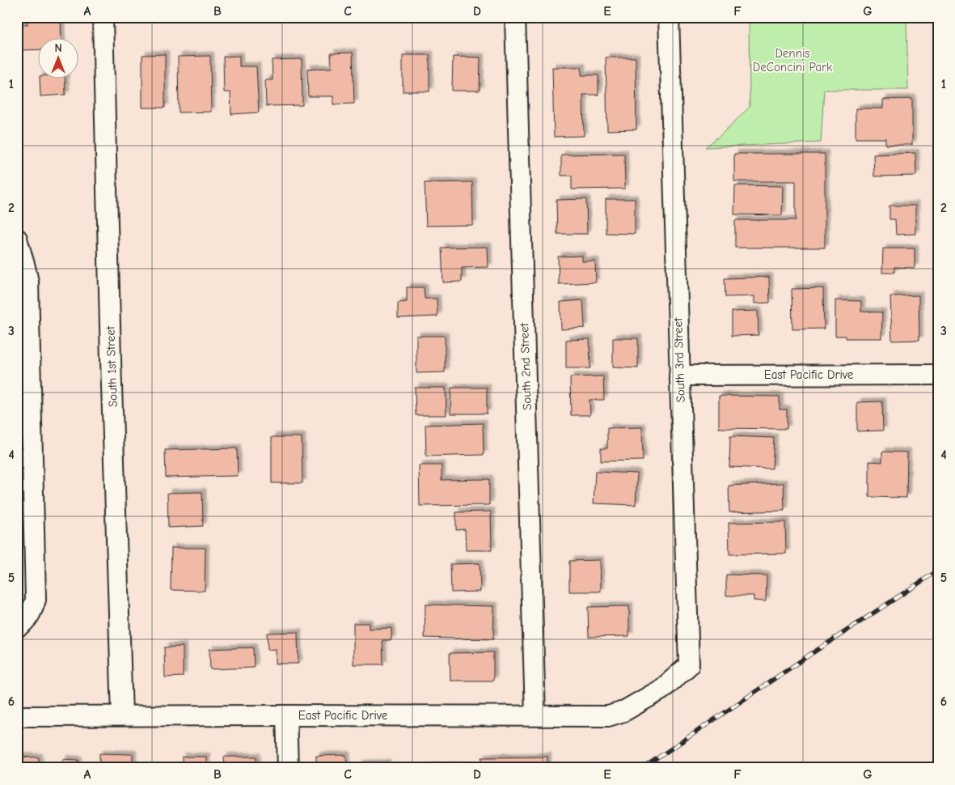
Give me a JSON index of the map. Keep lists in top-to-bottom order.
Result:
{
  "streets": {
    "street": [
      "South 3rd Street",
      "South 1st Street",
      "South 2nd Street",
      "East Pacific Drive"
    ]
  },
  "crossings": [
    ["South 3rd Street", "East Pacific Drive"],
    ["South 1st Street", "East Pacific Drive"],
    ["South 2nd Street", "East Pacific Drive"]
  ],
  "parks": ["Dennis DeConcini Park"],
  "north": "top",
  "grid": {
    "columns": [
      "A",
      "B",
      "C",
      "D",
      "E",
      "F",
      "G"
    ],
    "rows": [
      "1",
      "2",
      "3",
      "4",
      "5",
      "6"
    ]
  }
}
